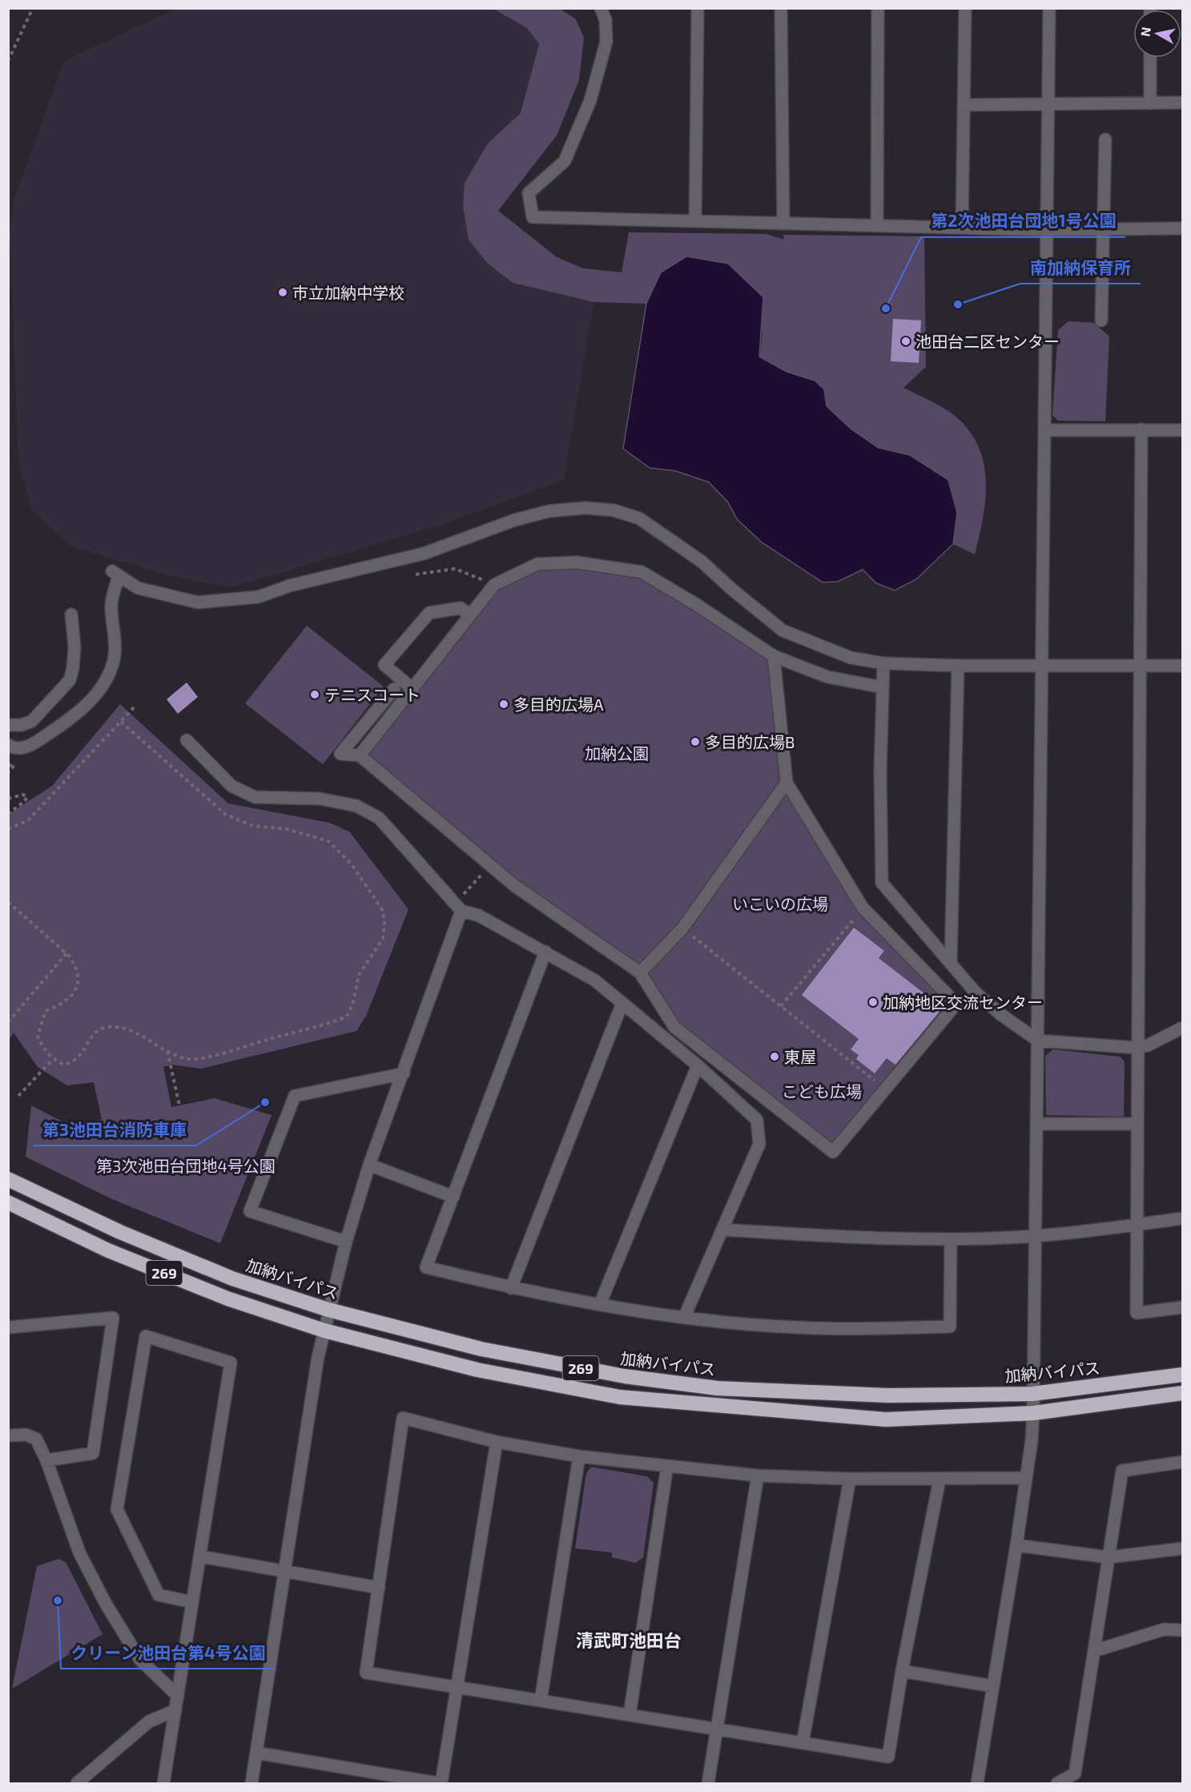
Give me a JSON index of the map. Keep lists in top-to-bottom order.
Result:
{
  "streets": {
    "highway": ["269", "加納バイパス"]
  },
  "districts": ["清武町池田台"],
  "parks": [
    "加納公園",
    "いこいの広場",
    "こども広場",
    "第3次池田台団地4号公園"
  ],
  "places": [
    "市立加納中学校",
    "南加納保育所",
    "第2次池田台団地1号公園",
    "池田台二区センター",
    "テニスコート",
    "多目的広場A",
    "多目的広場B",
    "加納地区交流センター",
    "東屋",
    "第3池田台消防車庫",
    "クリーン池田台第4号公園"
  ],
  "north": "left"
}
